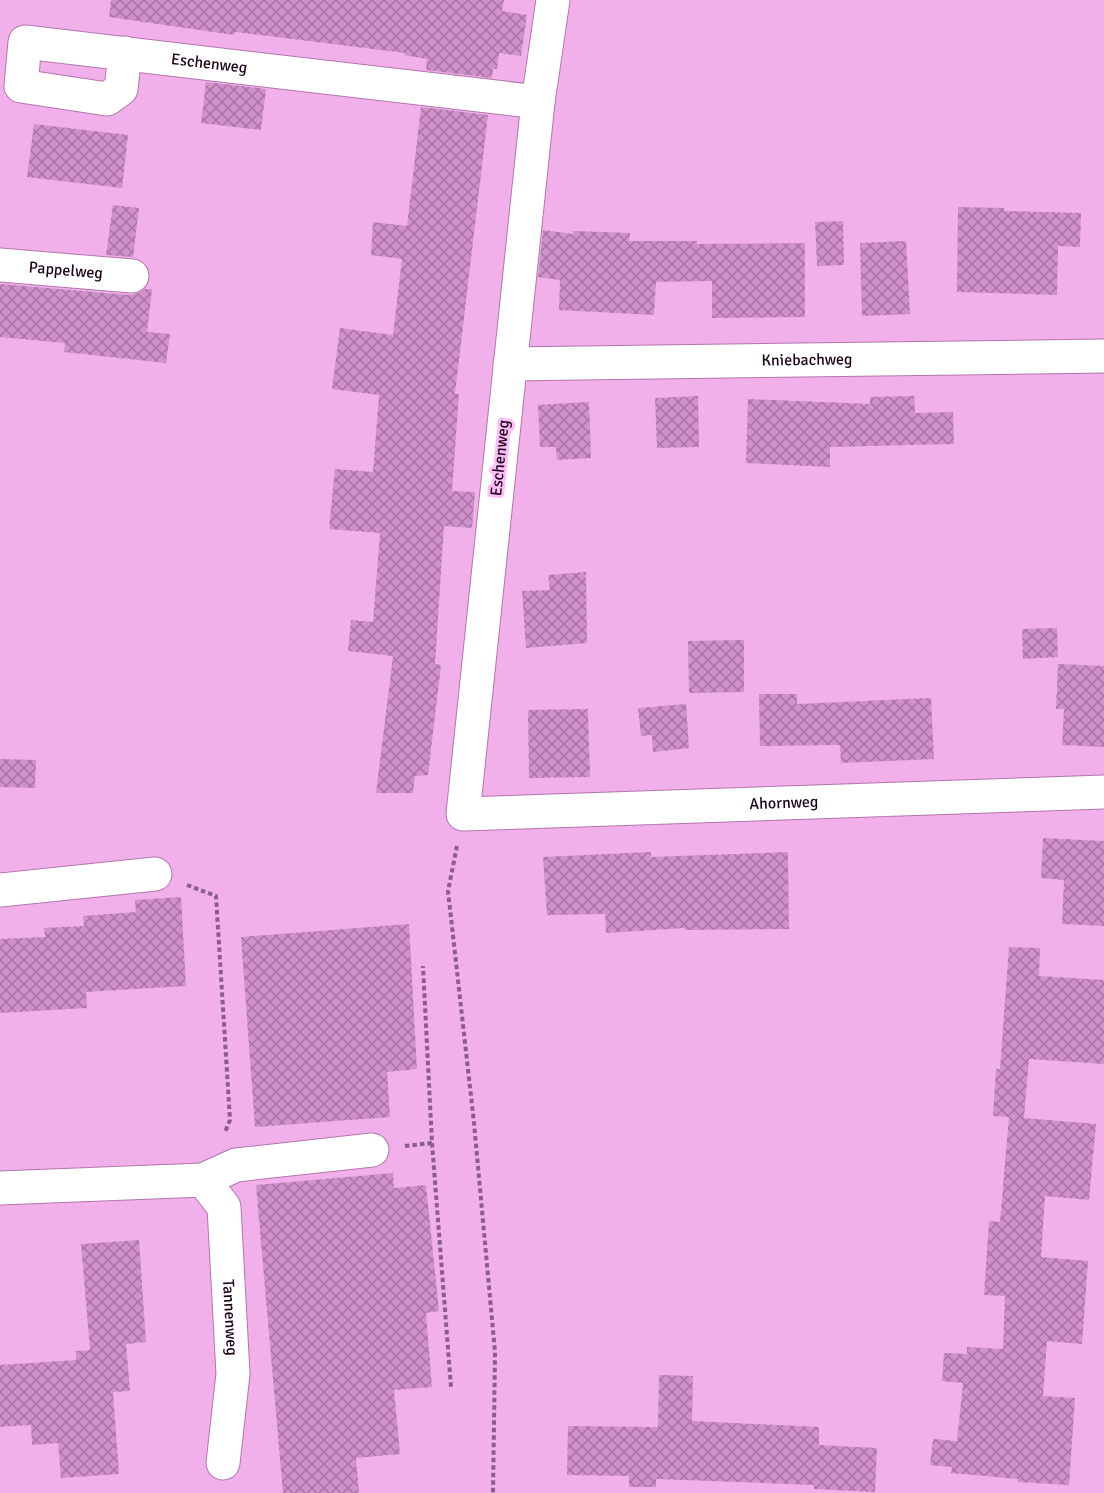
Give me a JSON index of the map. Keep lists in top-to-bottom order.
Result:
{
  "streets": {
    "street": [
      "Eschenweg",
      "Pappelweg",
      "Kniebachweg",
      "Ahornweg",
      "Tannenweg"
    ]
  },
  "crossings": [
    ["Eschenweg", "Kniebachweg"],
    ["Eschenweg", "Ahornweg"]
  ]
}
